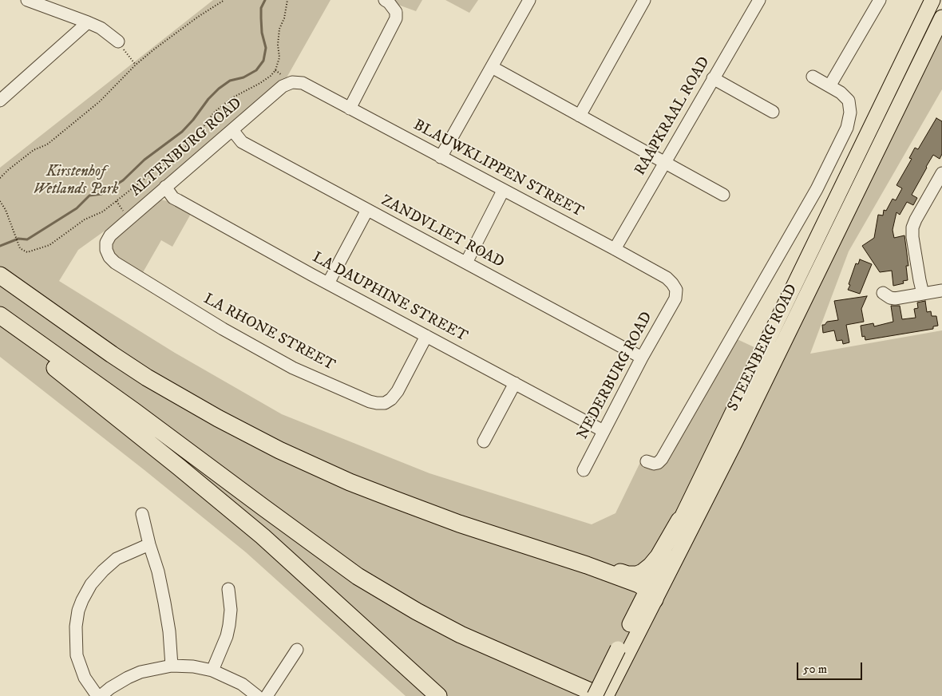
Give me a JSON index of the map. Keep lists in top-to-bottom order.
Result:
{
  "streets": {
    "main road": ["STEENBERG ROAD"],
    "street": [
      "RAAPKRAAL ROAD",
      "ALTENBURG ROAD",
      "BLAUWKLIPPEN STREET",
      "ZANDVLIET ROAD",
      "LA DAUPHINE STREET",
      "LA RHONE STREET",
      "NEDERBURG ROAD"
    ]
  },
  "crossings": [
    ["RAAPKRAAL ROAD", "BLAUWKLIPPEN STREET"],
    ["ALTENBURG ROAD", "BLAUWKLIPPEN STREET"],
    ["ALTENBURG ROAD", "ZANDVLIET ROAD"],
    ["ALTENBURG ROAD", "LA DAUPHINE STREET"],
    ["ALTENBURG ROAD", "LA RHONE STREET"],
    ["BLAUWKLIPPEN STREET", "NEDERBURG ROAD"],
    ["ZANDVLIET ROAD", "NEDERBURG ROAD"],
    ["LA DAUPHINE STREET", "LA RHONE STREET"],
    ["LA DAUPHINE STREET", "NEDERBURG ROAD"]
  ],
  "parks": ["Kirstenhof Wetlands Park"],
  "scale_bar": "50 m"
}
